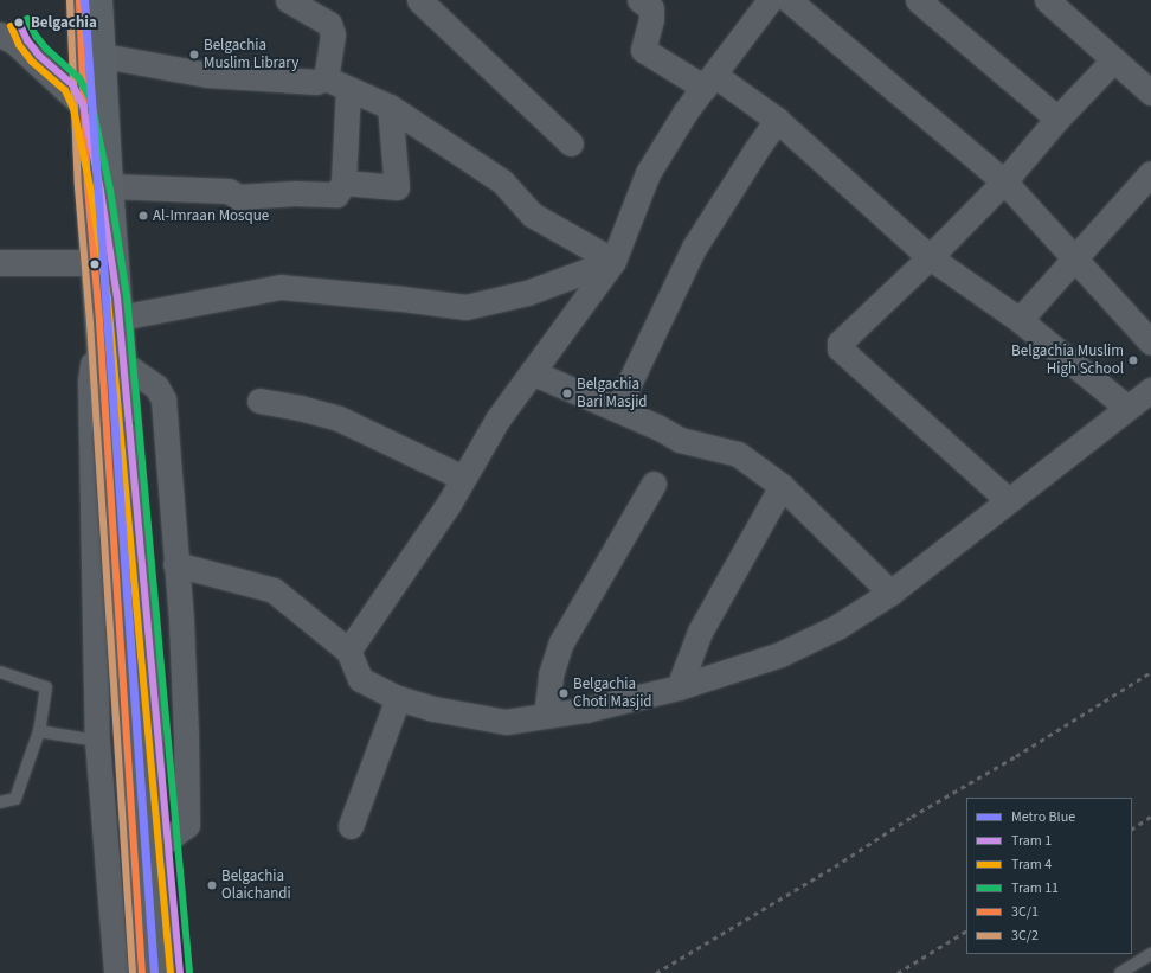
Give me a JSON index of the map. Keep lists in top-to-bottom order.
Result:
{
  "places": [
    "Belgachia",
    "Belgachia Muslim Library",
    "Al-Imraan Mosque",
    "Belgachia Muslim High School",
    "Belgachia Bari Masjid",
    "Belgachia Choti Masjid",
    "Belgachia Olaichandi"
  ],
  "lines": [
    "metro line Blue",
    "transit line 3C/1",
    "transit line 3C/2",
    "tram line 11",
    "tram line 1",
    "tram line 4"
  ],
  "legend": [
    "Metro Blue",
    "Tram 1",
    "Tram 4",
    "Tram 11",
    "3C/1",
    "3C/2"
  ]
}
